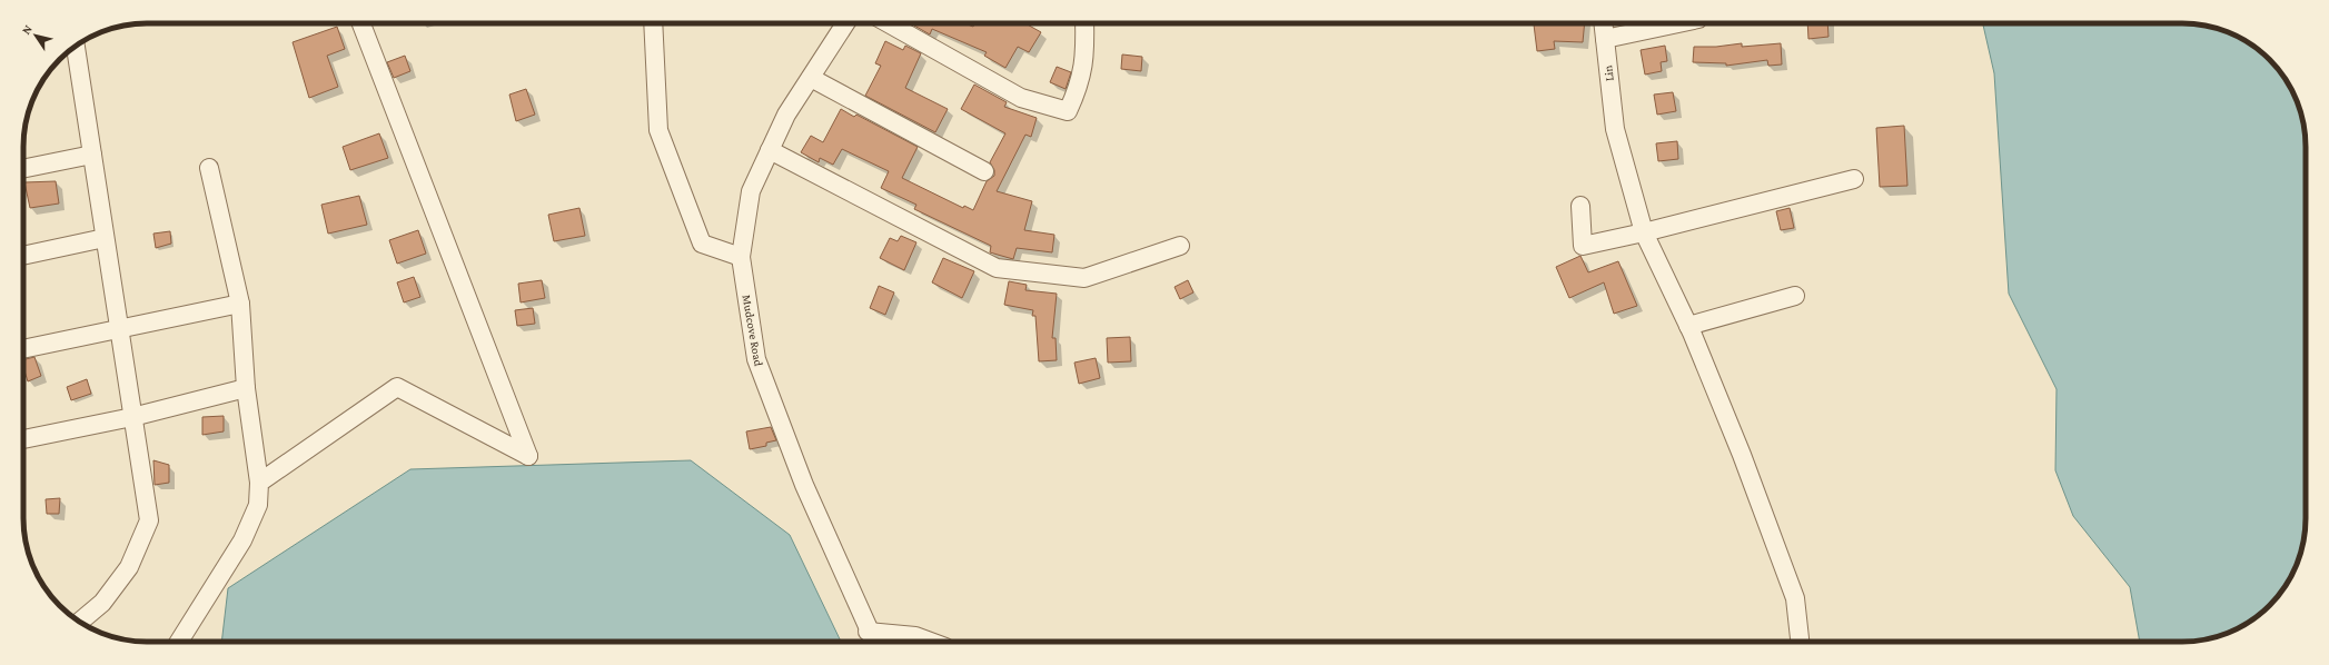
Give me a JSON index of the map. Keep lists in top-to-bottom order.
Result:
{
  "streets": {
    "street": ["Lin", "Mudcove Road"]
  },
  "north": "top left"
}
